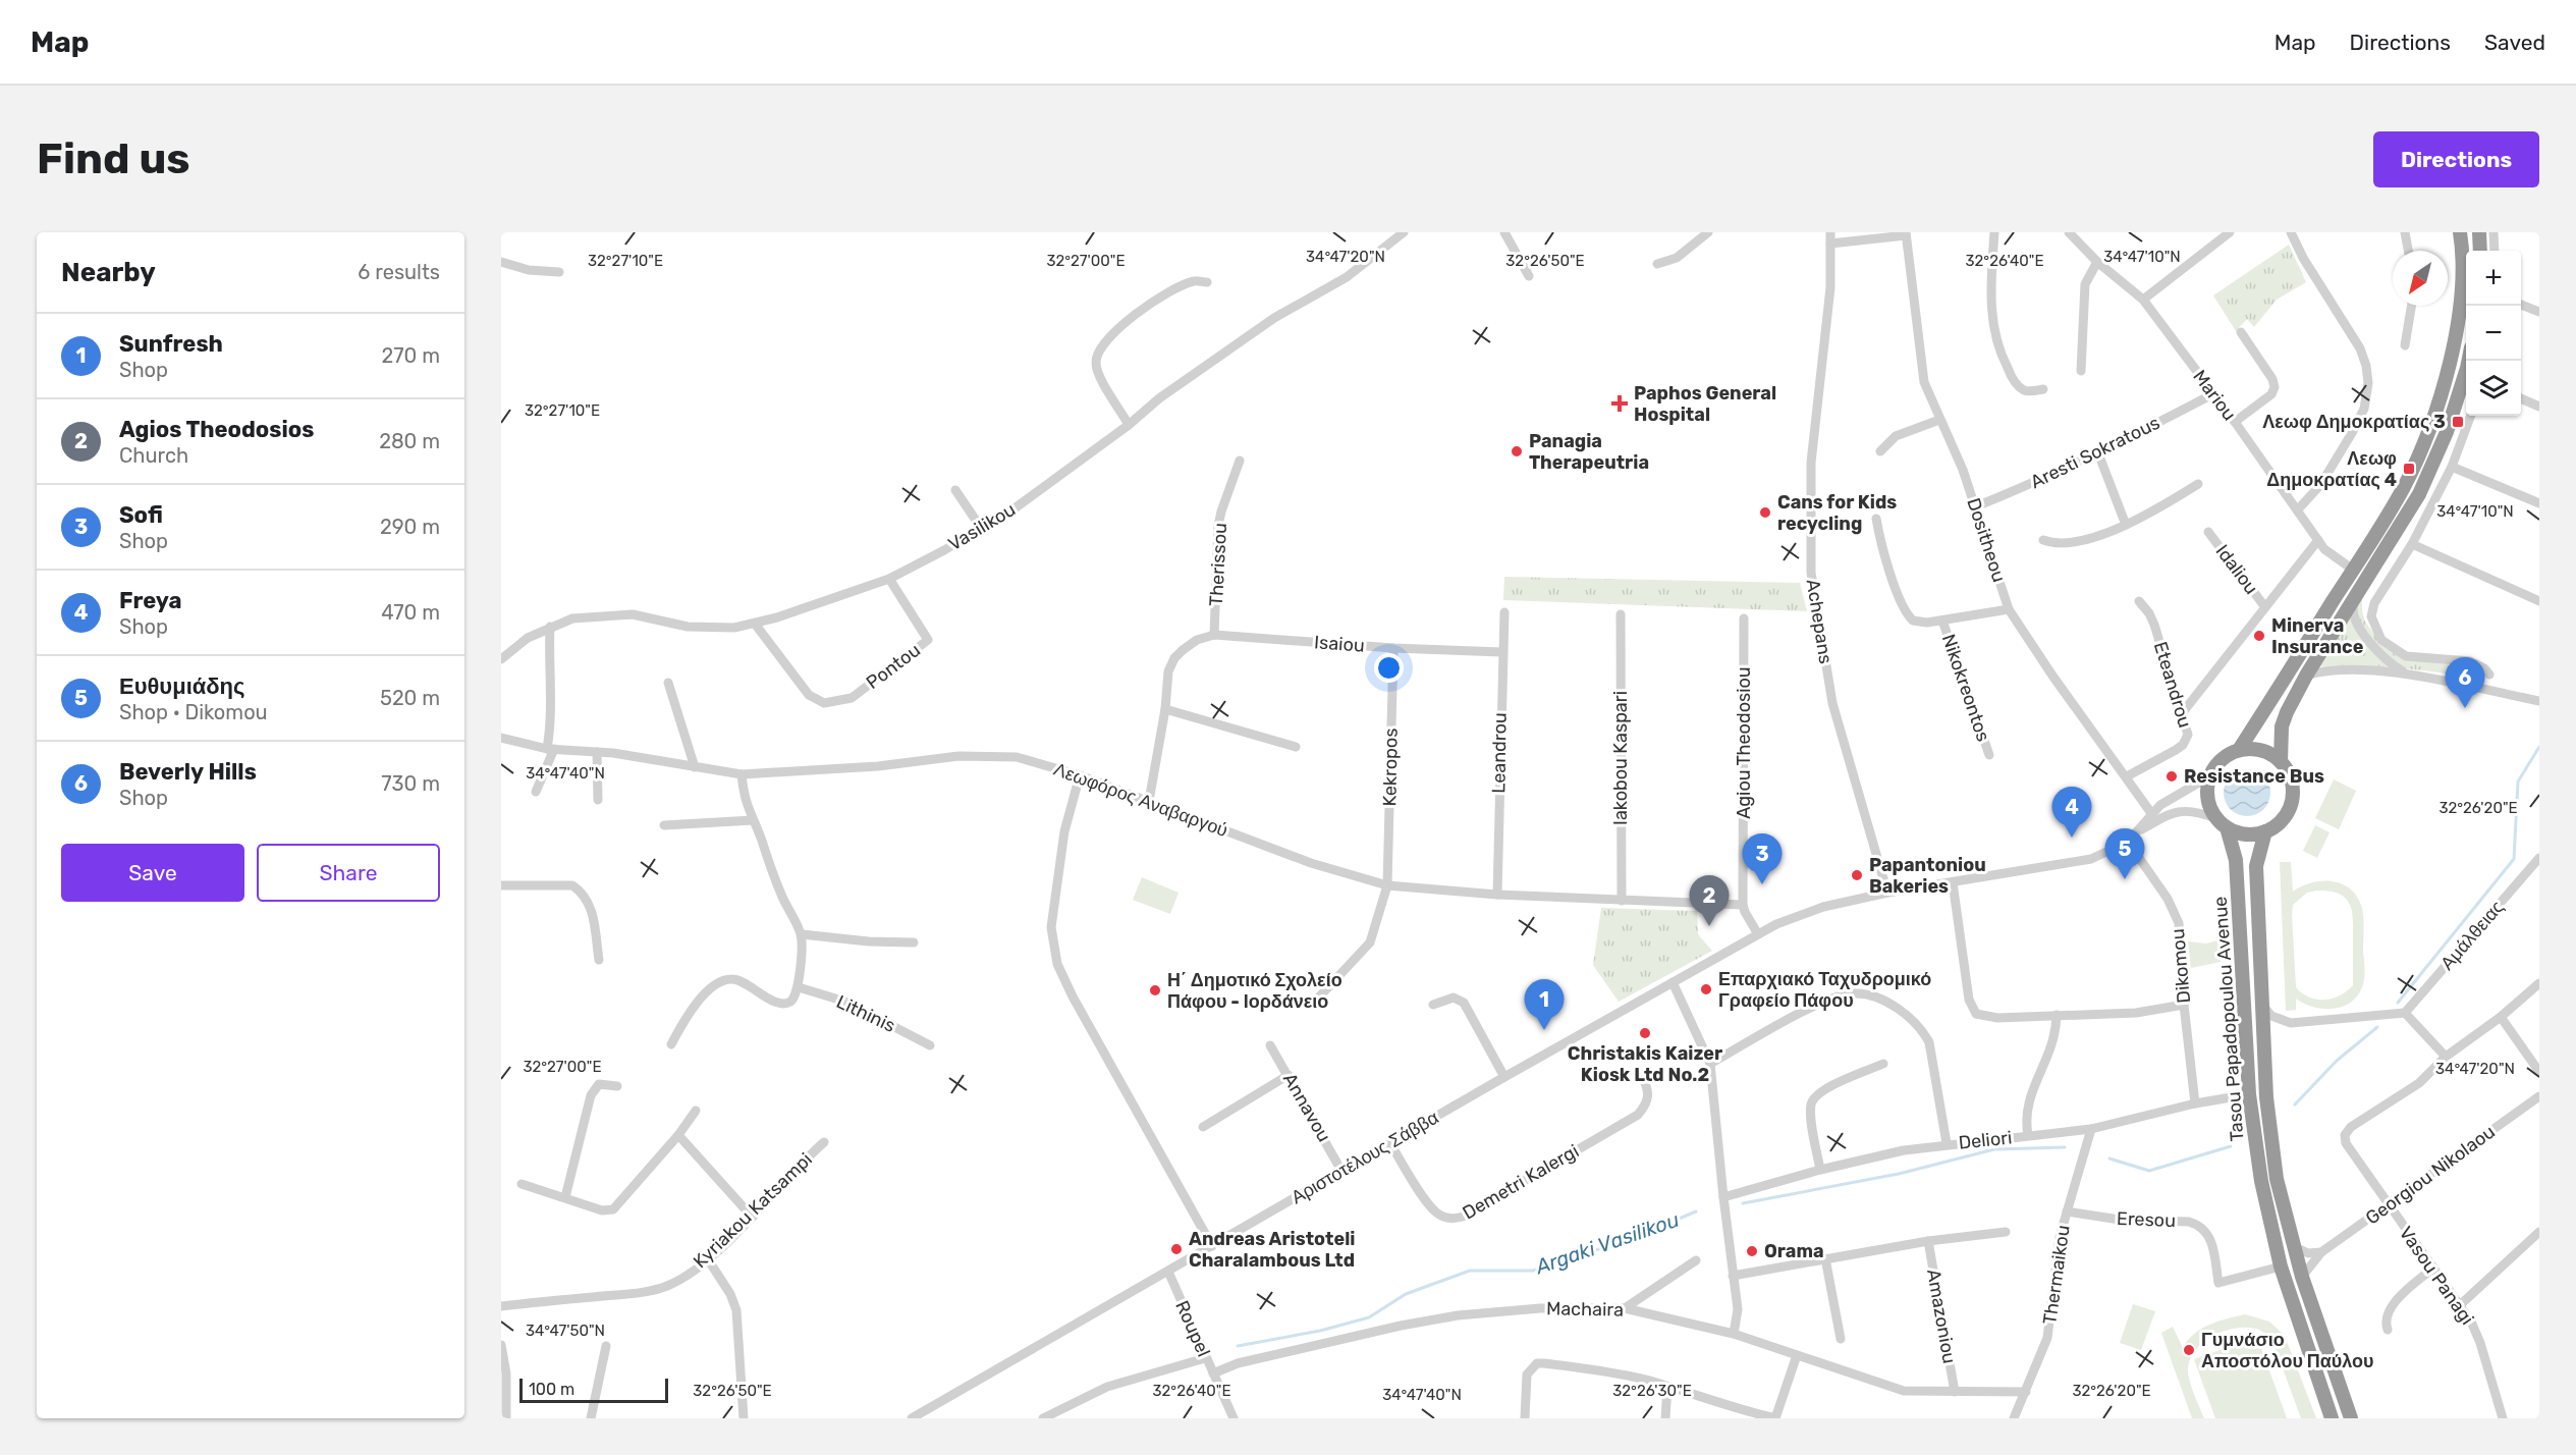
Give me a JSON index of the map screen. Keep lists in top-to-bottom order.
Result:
{
  "streets": {
    "highway": ["Tasou Papadopoulou Avenue"],
    "street": [
      "Mariou",
      "Aresti Sokratous",
      "Vasilikou",
      "Dositheou",
      "Therissou",
      "Idaliou",
      "Achepans",
      "Isaiou",
      "Pontou",
      "Eteandrou",
      "Nikokreontos",
      "Agiou Theodosiou",
      "Leandrou",
      "Iakobou Kaspari",
      "Kekropos",
      "Λεωφόρος Αναβαργού",
      "Αμάλθειας",
      "Dikomou",
      "Lithinis",
      "Annavou",
      "Deliori",
      "Αριστοτέλους Σάββα",
      "Georgiou Nikolaou",
      "Demetri Kalergi",
      "Kyriakou Katsampi",
      "Eresou",
      "Thermaikou",
      "Vasou Panagi",
      "Machaira",
      "Amazoniou",
      "Roupel"
    ]
  },
  "crossings": [
    ["Mariou", "Aresti Sokratous"],
    ["Aresti Sokratous", "Dositheou"],
    ["Vasilikou", "Pontou"],
    ["Dositheou", "Eteandrou"],
    ["Therissou", "Isaiou"],
    ["Achepans", "Αριστοτέλους Σάββα"],
    ["Isaiou", "Leandrou"],
    ["Isaiou", "Kekropos"],
    ["Agiou Theodosiou", "Λεωφόρος Αναβαργού"],
    ["Leandrou", "Λεωφόρος Αναβαργού"],
    ["Iakobou Kaspari", "Λεωφόρος Αναβαργού"],
    ["Kekropos", "Λεωφόρος Αναβαργού"],
    ["Dikomou", "Deliori"],
    ["Dikomou", "Αριστοτέλους Σάββα"],
    ["Tasou Papadopoulou Avenue", "Deliori"],
    ["Tasou Papadopoulou Avenue", "Georgiou Nikolaou"],
    ["Tasou Papadopoulou Avenue", "Eresou"],
    ["Annavou", "Αριστοτέλους Σάββα"],
    ["Deliori", "Thermaikou"],
    ["Αριστοτέλους Σάββα", "Demetri Kalergi"],
    ["Αριστοτέλους Σάββα", "Roupel"],
    ["Georgiou Nikolaou", "Vasou Panagi"],
    ["Eresou", "Thermaikou"],
    ["Thermaikou", "Machaira"],
    ["Machaira", "Amazoniou"],
    ["Machaira", "Roupel"]
  ],
  "water": ["Argaki Vasilikou"],
  "places": {
    "health": ["Paphos General Hospital"],
    "transit": ["Λεωφ Δημοκρατίας 3", "Λεωφ Δημοκρατίας 4"],
    "other": [
      "Panagia Therapeutria",
      "Cans for Kids recycling",
      "Minerva Insurance",
      "Resistance Bus",
      "Papantoniou Bakeries",
      "Επαρχιακό Ταχυδρομικό Γραφείο Πάφου",
      "Η΄ Δημοτικό Σχολείο Πάφου - Ιορδάνειο",
      "Christakis Kaizer Kiosk Ltd No.2",
      "Andreas Aristoteli Charalambous Ltd",
      "Orama",
      "Γυμνάσιο Αποστόλου Παύλου"
    ]
  },
  "scale_bar": "100 m",
  "north": "bottom left",
  "page": {
    "header": "Map",
    "nav": ["Map", "Directions", "Saved"],
    "buttons": [
      "Directions",
      ["Save", "Share"]
    ],
    "title": "Find us",
    "heading": ["Nearby", "6 results"],
    "map_buttons": ["+", "−"],
    "list": [
      {
        "mark": "1",
        "name": "Sunfresh",
        "note": "Shop",
        "value": "270 m"
      },
      {
        "mark": "2",
        "name": "Agios Theodosios",
        "note": "Church",
        "value": "280 m"
      },
      {
        "mark": "3",
        "name": "Sofi",
        "note": "Shop",
        "value": "290 m"
      },
      {
        "mark": "4",
        "name": "Freya",
        "note": "Shop",
        "value": "470 m"
      },
      {
        "mark": "5",
        "name": "Ευθυμιάδης",
        "note": "Shop · Dikomou",
        "value": "520 m"
      },
      {
        "mark": "6",
        "name": "Beverly Hills",
        "note": "Shop",
        "value": "730 m"
      }
    ],
    "pins": [
      "6",
      "4",
      "5",
      "3",
      "2",
      "1"
    ],
    "scale": "100 m"
  },
  "coordinates": [
    "34°47'20\"N",
    "34°47'10\"N",
    "32°27'10\"E",
    "32°27'00\"E",
    "32°26'50\"E",
    "32°26'40\"E",
    "34°47'40\"N",
    "32°26'20\"E",
    "34°47'50\"N",
    "32°26'30\"E"
  ]
}
